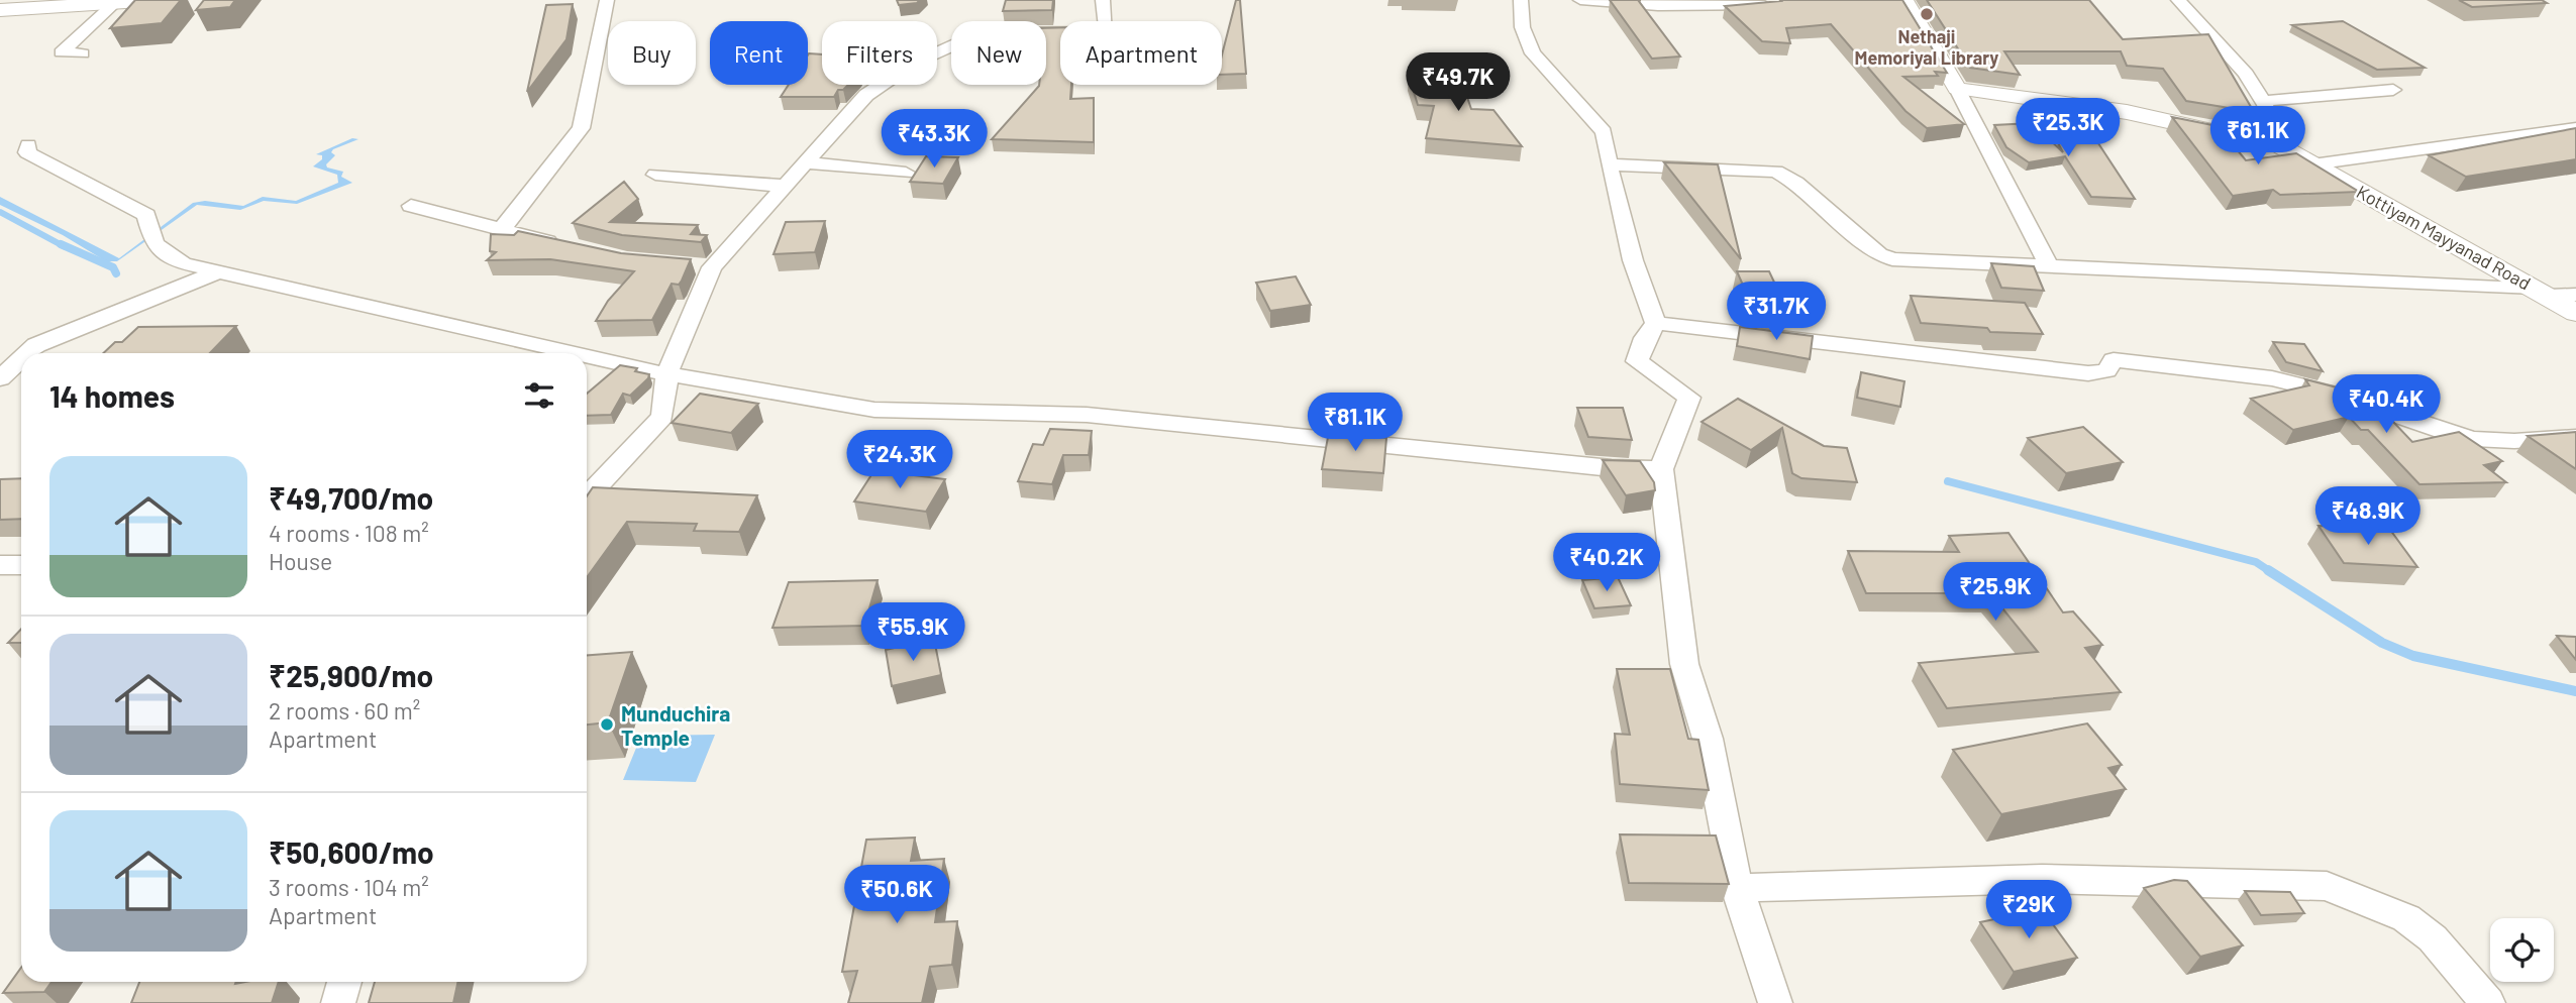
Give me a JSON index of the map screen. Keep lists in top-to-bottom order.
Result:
{
  "streets": {
    "street": ["Kottiyam Mayyanad Road"]
  },
  "places": ["Nethaji Memoriyal Library", "Munduchira Temple"],
  "page": {
    "chip": [
      "Buy",
      "Rent",
      "Filters",
      "New",
      "Apartment"
    ],
    "price": [
      "₹49.7K",
      "₹25.3K",
      "₹61.1K",
      "₹43.3K",
      "₹31.7K",
      "₹40.4K",
      "₹81.1K",
      "₹24.3K",
      "₹48.9K",
      "₹40.2K",
      "₹25.9K",
      "₹55.9K",
      "₹50.6K",
      "₹29K"
    ],
    "heading": "14 homes",
    "list": [
      {
        "name": "₹49,700/mo",
        "note": "4 rooms · 108 m² · House"
      },
      {
        "name": "₹25,900/mo",
        "note": "2 rooms · 60 m² · Apartment"
      },
      {
        "name": "₹50,600/mo",
        "note": "3 rooms · 104 m² · Apartment"
      }
    ]
  }
}
